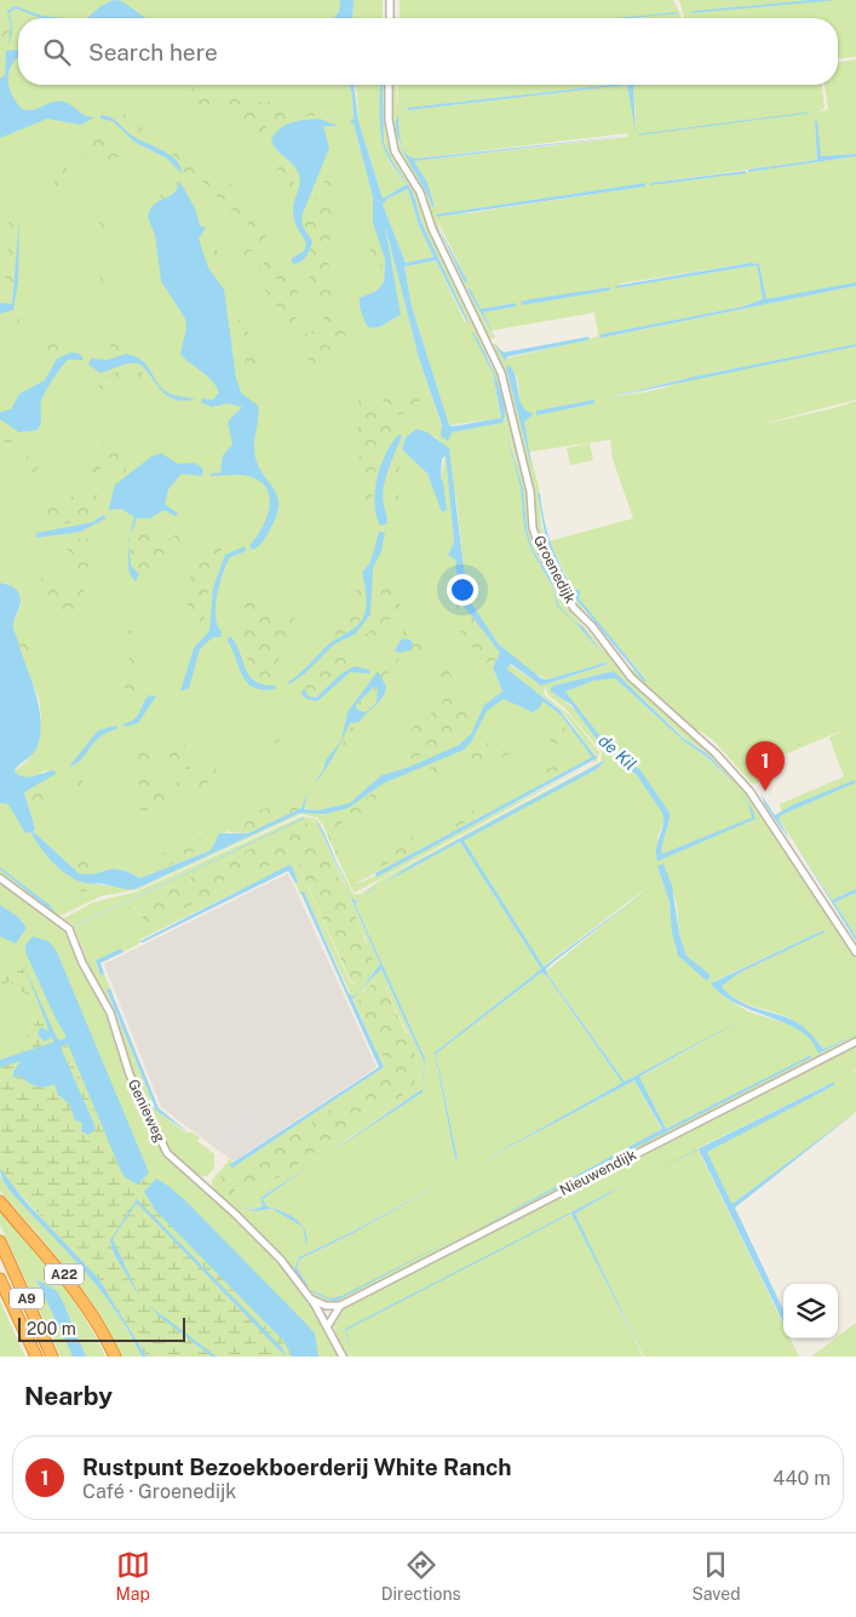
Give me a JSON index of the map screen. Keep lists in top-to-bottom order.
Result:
{
  "streets": {
    "highway": ["A22", "A9"],
    "street": ["Groenedijk", "Genieweg", "Nieuwendijk"]
  },
  "water": ["de Kil"],
  "scale_bar": "200 m",
  "page": {
    "search": "Search here",
    "pins": "1",
    "scale": "200 m",
    "heading": "Nearby",
    "list": [
      {
        "mark": "1",
        "name": "Rustpunt Bezoekboerderij White Ranch",
        "note": "Café · Groenedijk",
        "value": "440 m"
      }
    ],
    "nav": ["Map", "Directions", "Saved"]
  }
}
